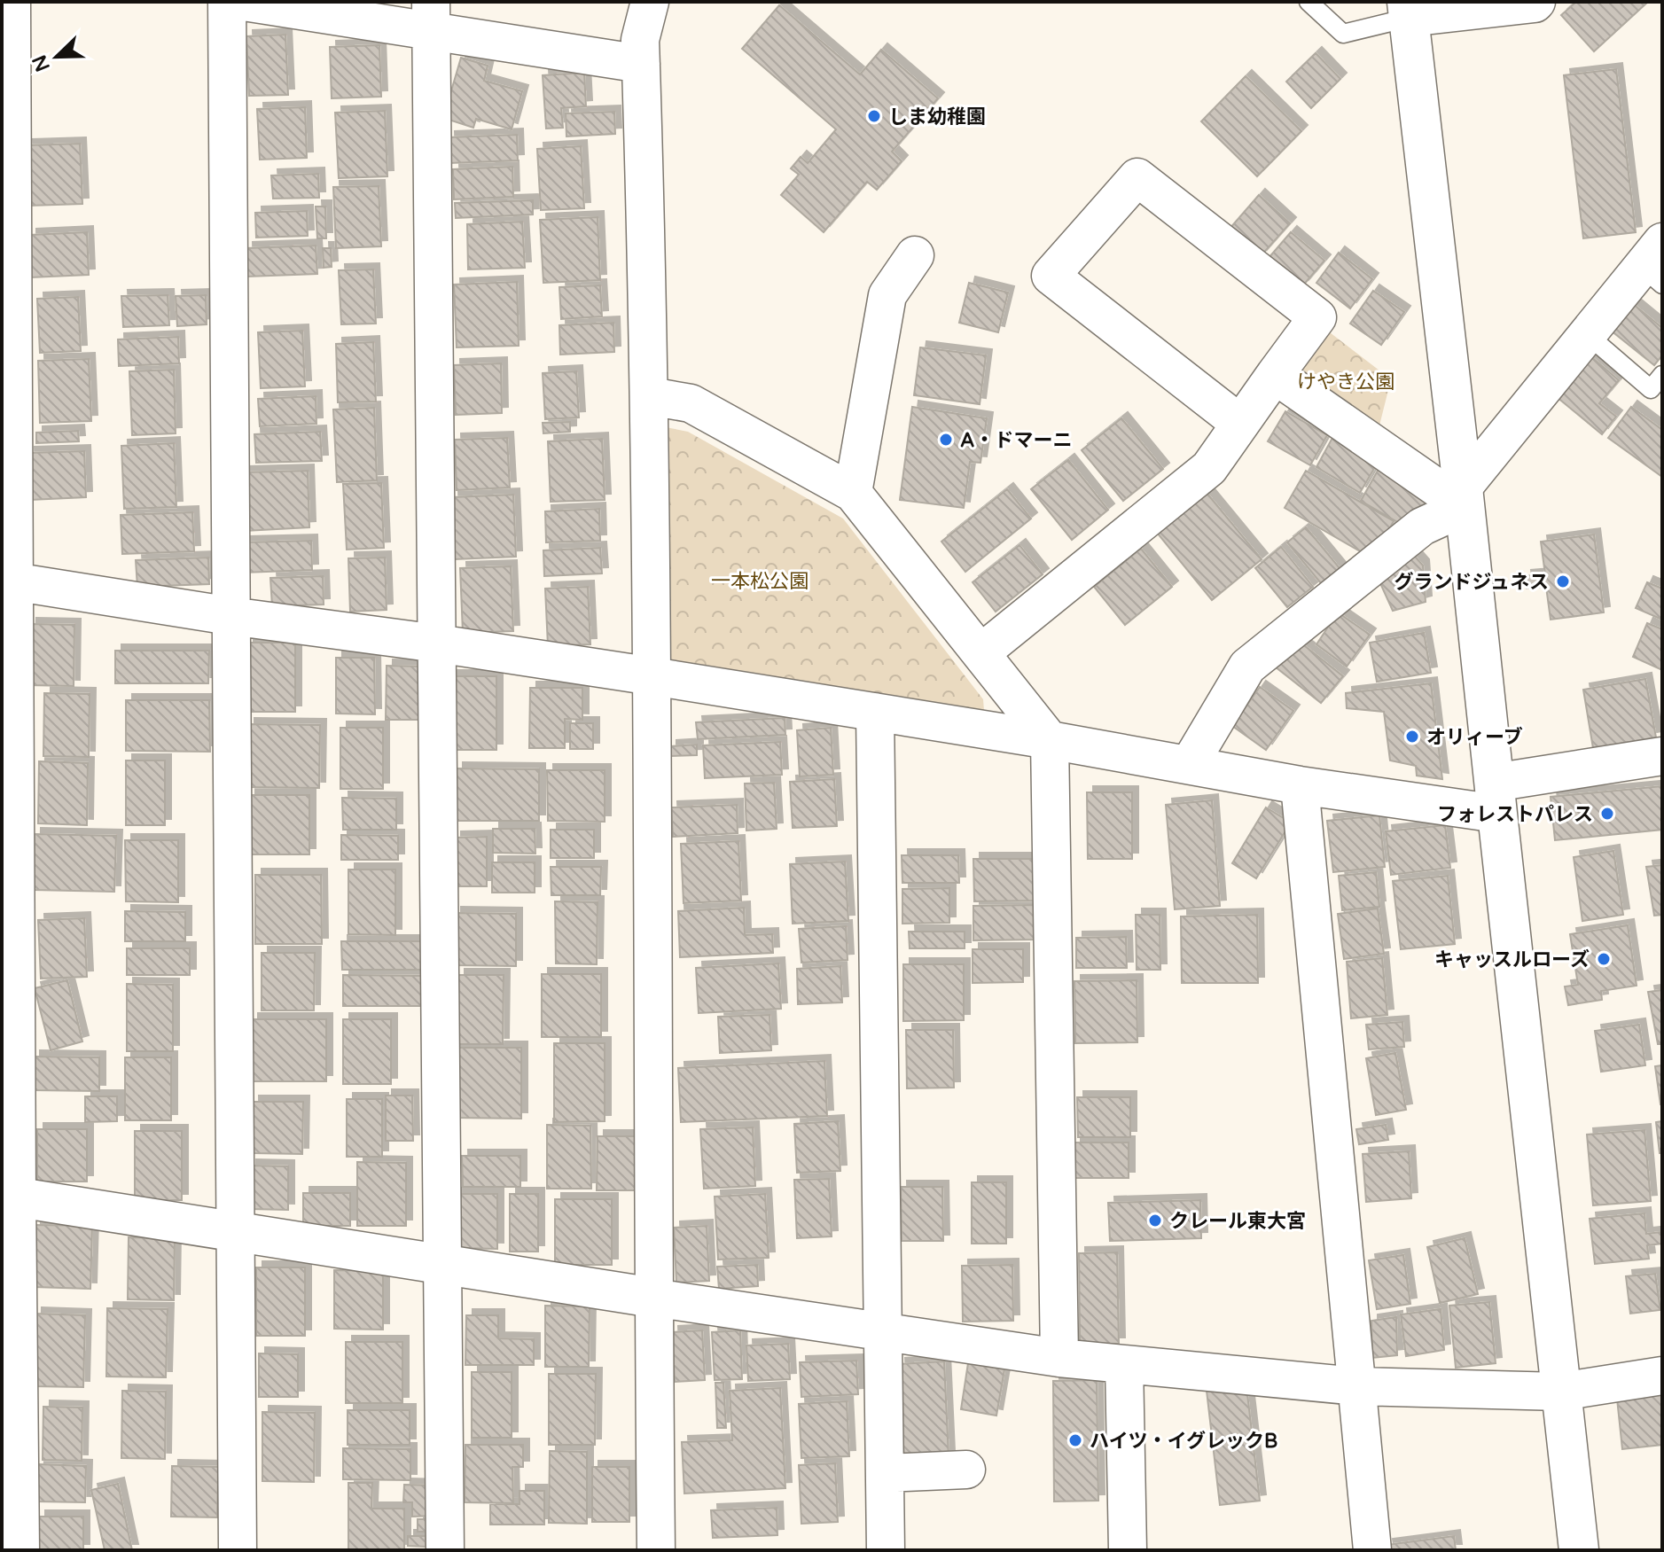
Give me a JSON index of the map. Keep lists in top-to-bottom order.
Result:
{
  "parks": ["けやき公園", "一本松公園"],
  "places": [
    "しま幼稚園",
    "A・ドマーニ",
    "グランドジュネス",
    "オリィーブ",
    "フォレストパレス",
    "キャッスルローズ",
    "クレール東大宮",
    "ハイツ・イグレックB"
  ],
  "north": "bottom left"
}
